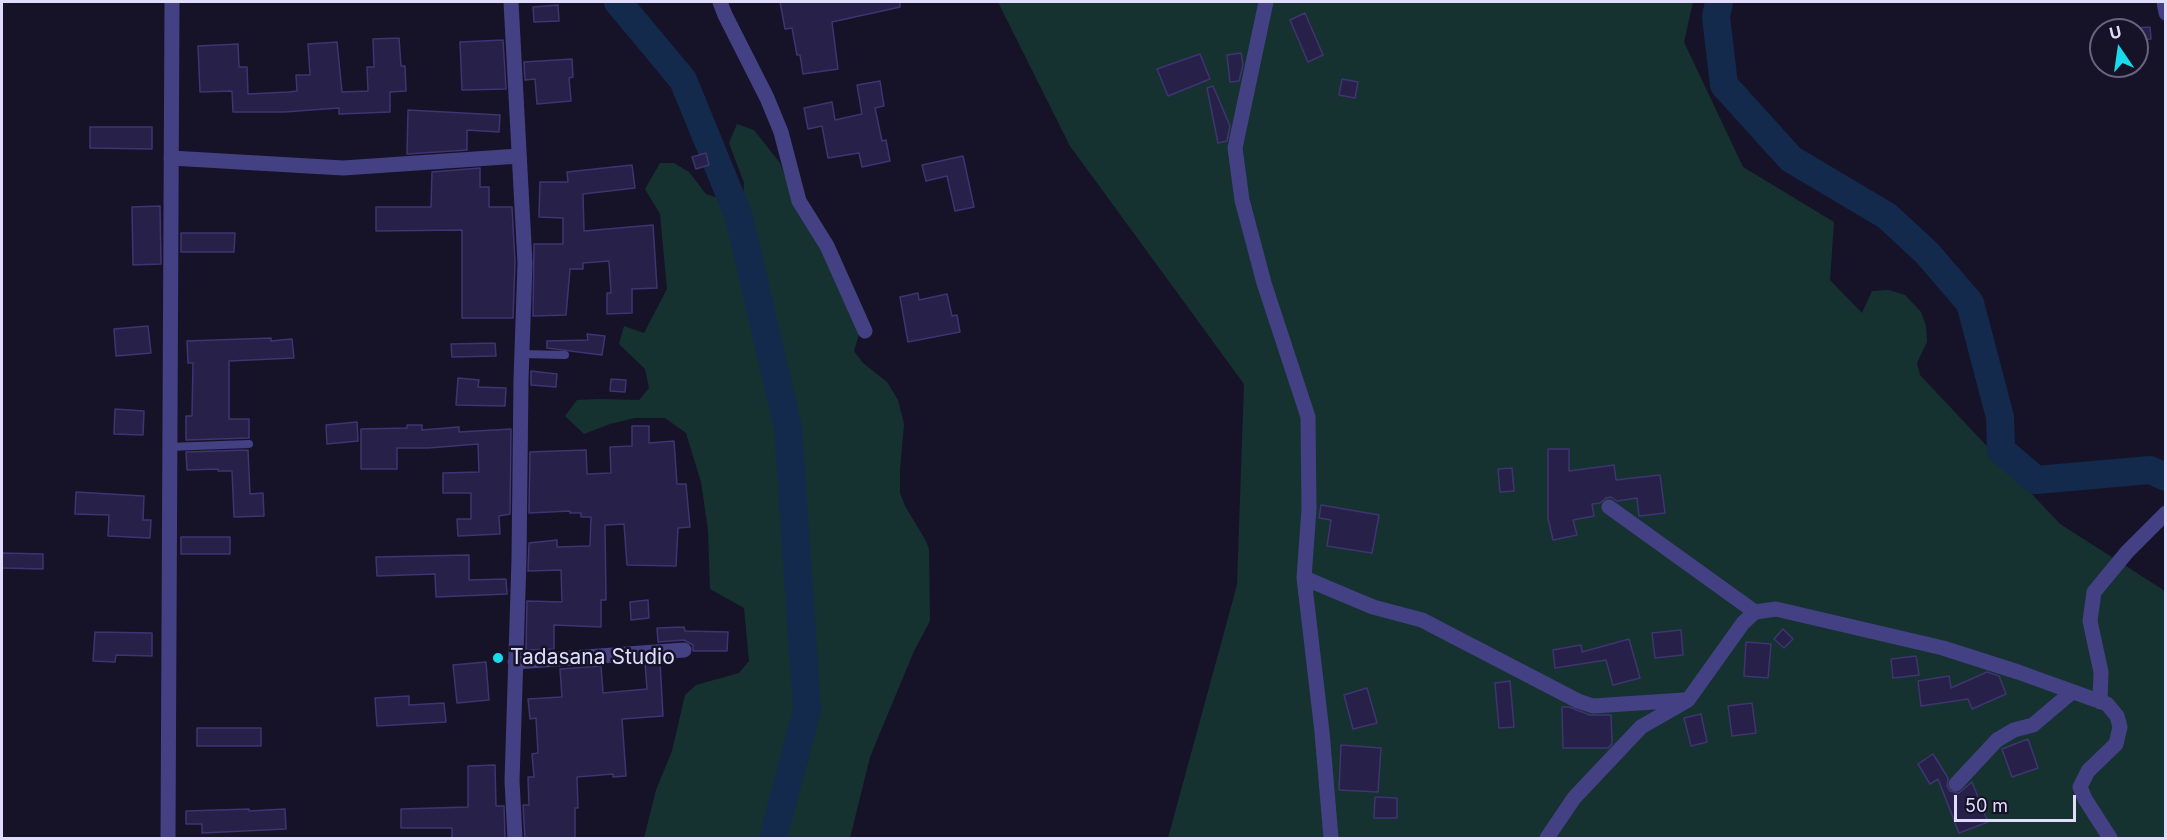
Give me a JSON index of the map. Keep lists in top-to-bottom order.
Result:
{
  "places": ["Tadasana Studio"],
  "scale_bar": "50 m",
  "north": "top"
}
